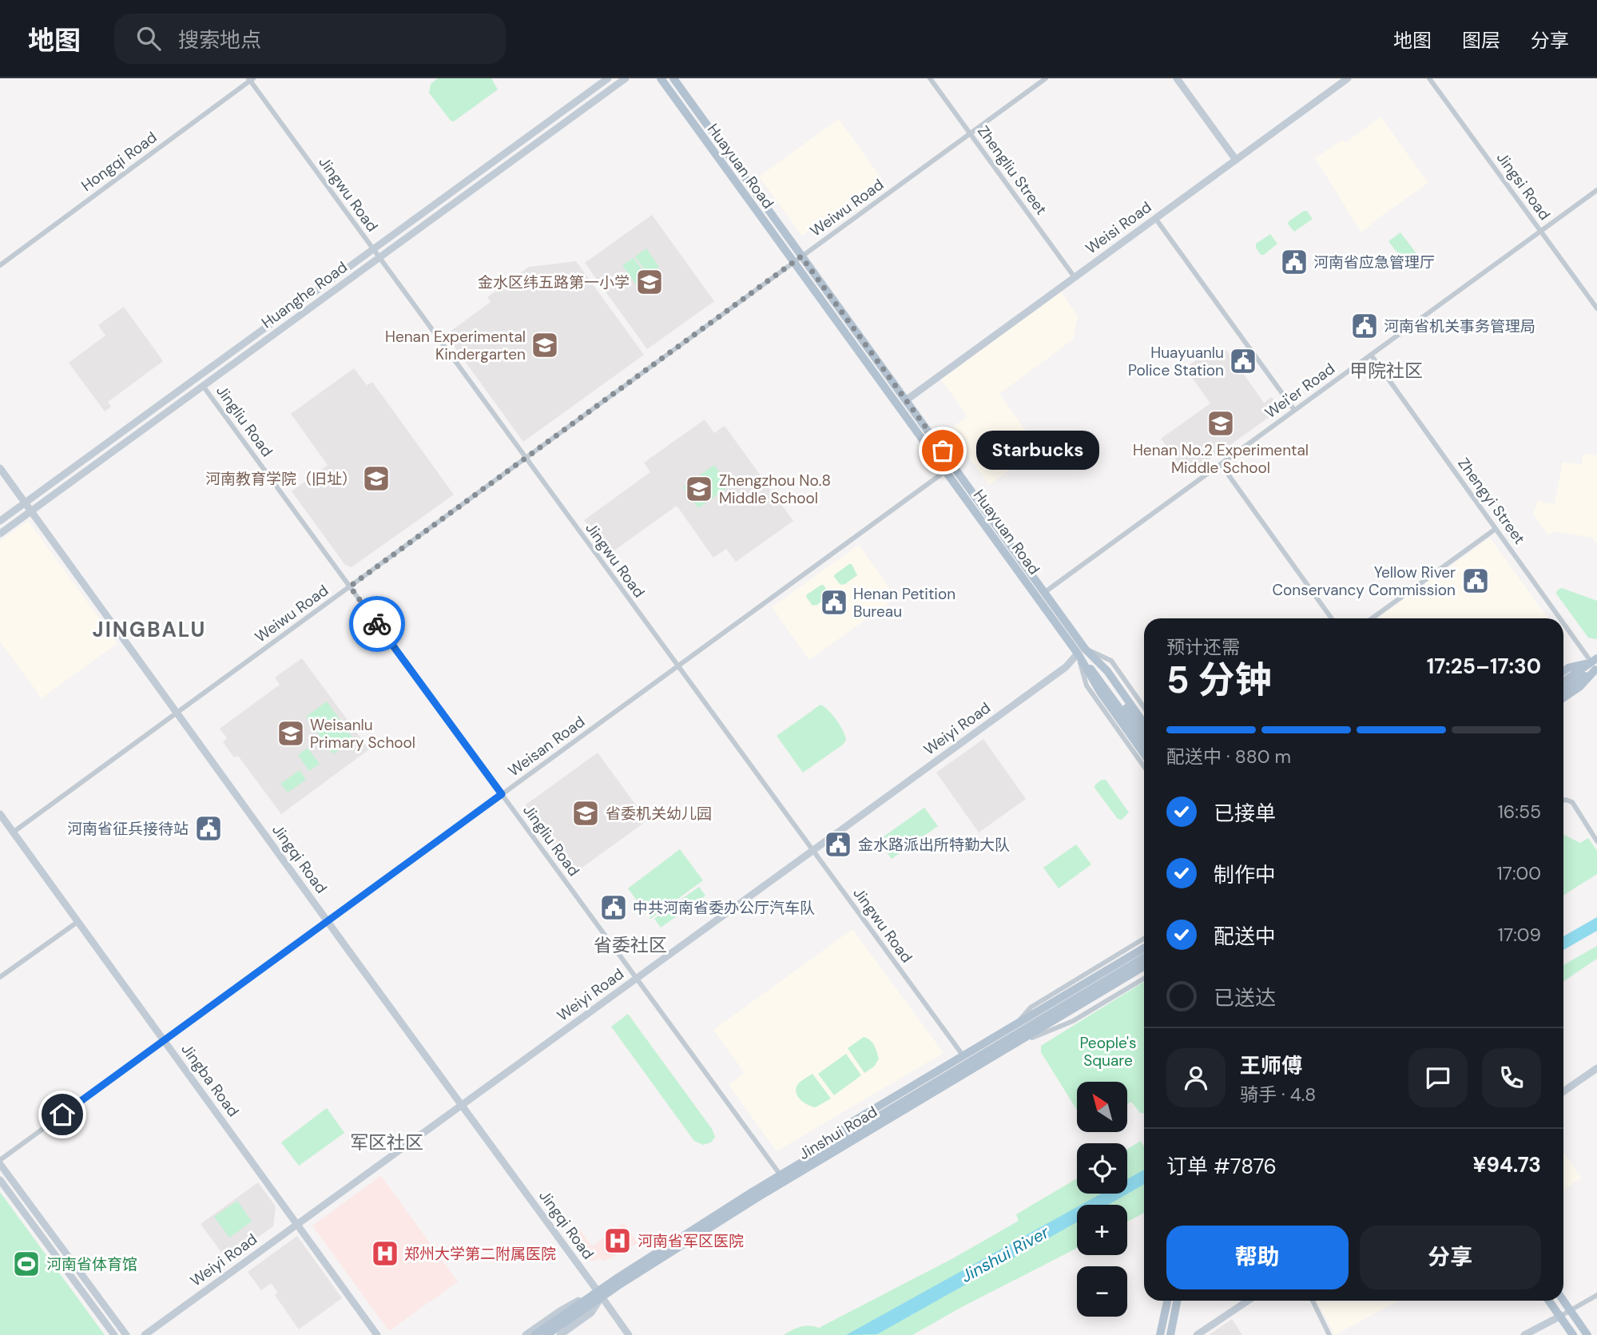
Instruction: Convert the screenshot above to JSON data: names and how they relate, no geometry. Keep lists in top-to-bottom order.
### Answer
{
  "streets": {
    "main road": ["Huayuan Road", "Jinshui Road"],
    "street": [
      "Hongqi Road",
      "Zhengliu Street",
      "Jingsi Road",
      "Jingwu Road",
      "Weiwu Road",
      "Weisi Road",
      "Huanghe Road",
      "Wei'er Road",
      "Jingliu Road",
      "Zhengyi Street",
      "Weiyi Road",
      "Weisan Road",
      "Jingqi Road",
      "Jingba Road"
    ]
  },
  "crossings": [
    ["Hongqi Road", "Jingwu Road"],
    ["Huayuan Road", "Weiwu Road"],
    ["Huayuan Road", "Weisi Road"],
    ["Huayuan Road", "Wei'er Road"],
    ["Huayuan Road", "Weiyi Road"],
    ["Huayuan Road", "Weisan Road"],
    ["Zhengliu Street", "Weiwu Road"],
    ["Zhengliu Street", "Weisi Road"],
    ["Jingsi Road", "Wei'er Road"],
    ["Jingwu Road", "Weiwu Road"],
    ["Jingwu Road", "Huanghe Road"],
    ["Jingwu Road", "Weiyi Road"],
    ["Jingwu Road", "Weisan Road"],
    ["Weiwu Road", "Jingliu Road"],
    ["Weiwu Road", "Jingqi Road"],
    ["Weiwu Road", "Jingba Road"],
    ["Huanghe Road", "Jingliu Road"],
    ["Huanghe Road", "Jingqi Road"],
    ["Wei'er Road", "Zhengyi Street"],
    ["Jingliu Road", "Weiyi Road"],
    ["Jingliu Road", "Weisan Road"],
    ["Jingliu Road", "Jinshui Road"],
    ["Weiyi Road", "Jingqi Road"],
    ["Weiyi Road", "Jingba Road"],
    ["Weisan Road", "Jingqi Road"],
    ["Weisan Road", "Jingba Road"],
    ["Jingqi Road", "Jinshui Road"]
  ],
  "districts": [
    "甲院社区",
    "JINGBALU",
    "省委社区",
    "军区社区"
  ],
  "water": ["Jinshui River"],
  "parks": ["People's Square"],
  "places": {
    "public building": [
      "河南省应急管理厅",
      "河南省机关事务管理局",
      "Huayuanlu Police Station",
      "Yellow River Conservancy Commission",
      "Henan Petition Bureau",
      "河南省征兵接待站",
      "金水路派出所特勤大队",
      "中共河南省委办公厅汽车队"
    ],
    "school or university": [
      "金水区纬五路第一小学",
      "Henan Experimental Kindergarten",
      "Henan No.2 Experimental Middle School",
      "河南教育学院（旧址）",
      "Zhengzhou No.8 Middle School",
      "Weisanlu Primary School",
      "省委机关幼儿园"
    ],
    "other": ["Starbucks"],
    "hospital": ["河南省军区医院", "郑州大学第二附属医院"],
    "sports": ["河南省体育馆"]
  },
  "north": "top left",
  "page": {
    "header": "地图",
    "search": "搜索地点",
    "nav": ["地图", "图层", "分享"],
    "bubble": "Starbucks",
    "heading": ["5 分钟", "预计还需", "17:25–17:30"],
    "panel": [
      "王师傅",
      "骑手 · 4.8",
      "订单 #7876",
      "¥94.73"
    ],
    "bar": "配送中 · 880 m",
    "list": [
      ["已接单", "16:55"],
      ["制作中", "17:00"],
      ["配送中", "17:09"],
      "已送达"
    ],
    "map_buttons": ["+", "−"],
    "buttons": ["帮助", "分享"]
  }
}
